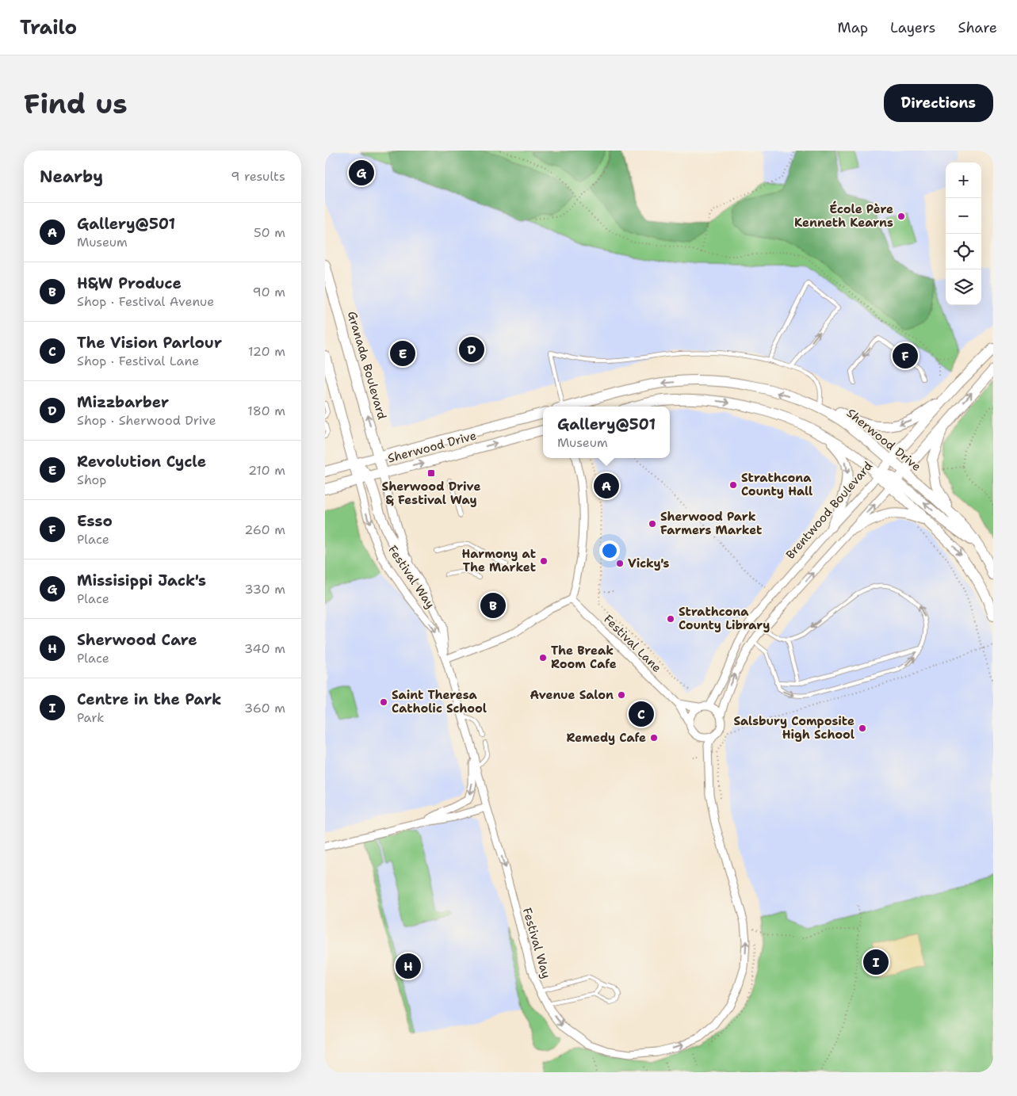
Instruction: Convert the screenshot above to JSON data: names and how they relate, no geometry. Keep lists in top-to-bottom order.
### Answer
{
  "streets": {
    "main road": ["Granada Boulevard", "Sherwood Drive", "Brentwood Boulevard"],
    "street": ["Festival Way", "Festival Lane"]
  },
  "crossings": [
    ["Granada Boulevard", "Sherwood Drive"],
    ["Granada Boulevard", "Festival Way"],
    ["Sherwood Drive", "Brentwood Boulevard"],
    ["Sherwood Drive", "Festival Way"],
    ["Brentwood Boulevard", "Festival Way"],
    ["Brentwood Boulevard", "Festival Lane"],
    ["Festival Way", "Festival Lane"]
  ],
  "places": {
    "other": [
      "École Père Kenneth Kearns",
      "Strathcona County Hall",
      "Sherwood Park Farmers Market",
      "Harmony at The Market",
      "Vicky's",
      "Strathcona County Library",
      "The Break Room Cafe",
      "Avenue Salon",
      "Saint Theresa Catholic School",
      "Salsbury Composite High School",
      "Remedy Cafe"
    ],
    "transit": ["Sherwood Drive & Festival Way"]
  },
  "page": {
    "header": "Trailo",
    "nav": ["Map", "Layers", "Share"],
    "buttons": "Directions",
    "title": "Find us",
    "heading": ["Nearby", "9 results"],
    "pins": [
      "G",
      "D",
      "E",
      "F",
      "A",
      "B",
      "C",
      "I",
      "H"
    ],
    "map_buttons": ["+", "−"],
    "list": [
      {
        "mark": "A",
        "name": "Gallery@501",
        "note": "Museum",
        "value": "50 m"
      },
      {
        "mark": "B",
        "name": "H&W Produce",
        "note": "Shop · Festival Avenue",
        "value": "90 m"
      },
      {
        "mark": "C",
        "name": "The Vision Parlour",
        "note": "Shop · Festival Lane",
        "value": "120 m"
      },
      {
        "mark": "D",
        "name": "Mizzbarber",
        "note": "Shop · Sherwood Drive",
        "value": "180 m"
      },
      {
        "mark": "E",
        "name": "Revolution Cycle",
        "note": "Shop",
        "value": "210 m"
      },
      {
        "mark": "F",
        "name": "Esso",
        "note": "Place",
        "value": "260 m"
      },
      {
        "mark": "G",
        "name": "Missisippi Jack's",
        "note": "Place",
        "value": "330 m"
      },
      {
        "mark": "H",
        "name": "Sherwood Care",
        "note": "Place",
        "value": "340 m"
      },
      {
        "mark": "I",
        "name": "Centre in the Park",
        "note": "Park",
        "value": "360 m"
      }
    ],
    "popup": ["Gallery@501", "Museum"]
  }
}
